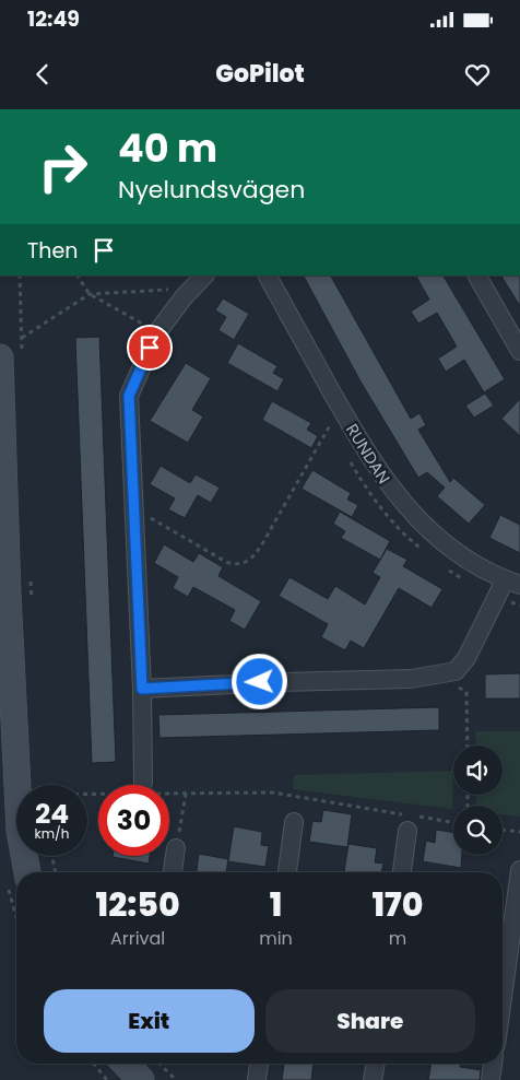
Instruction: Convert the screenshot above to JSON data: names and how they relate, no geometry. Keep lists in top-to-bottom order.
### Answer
{
  "streets": {
    "street": ["RUNDAN"]
  },
  "page": {
    "status": "12:49",
    "header": "GoPilot",
    "turn": ["40 m", "Nyelundsvägen"],
    "then": "Then",
    "speed": "24 km/h",
    "limit": "30",
    "eta": [
      "12:50",
      "Arrival",
      "1",
      "min",
      "170",
      "m"
    ],
    "buttons": ["Exit", "Share"]
  }
}
